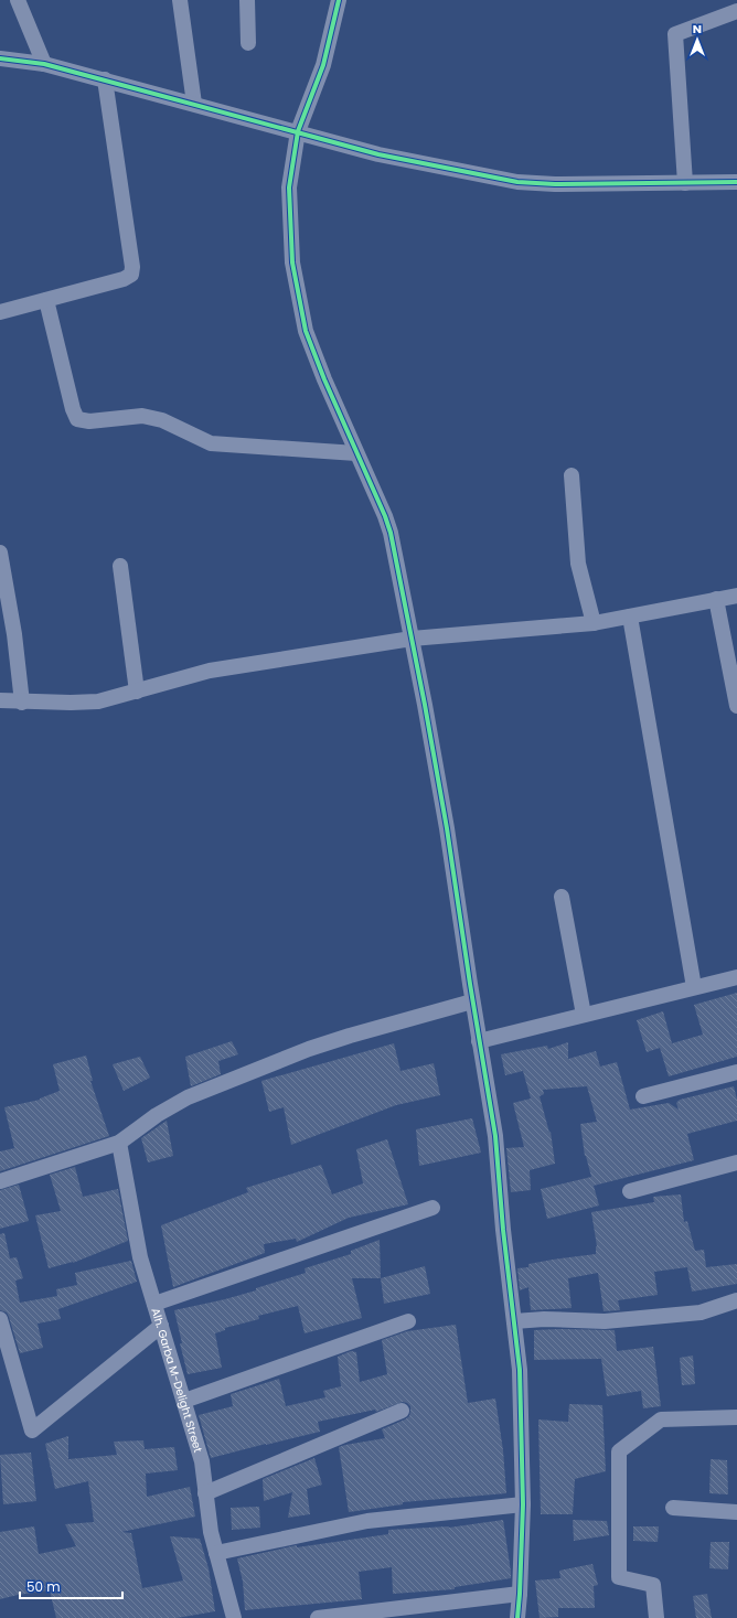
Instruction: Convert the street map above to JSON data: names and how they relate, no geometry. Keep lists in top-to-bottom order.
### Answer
{
  "streets": {
    "street": ["Alh. Garba M-Delight Street"]
  },
  "scale_bar": "50 m",
  "north": "top"
}
